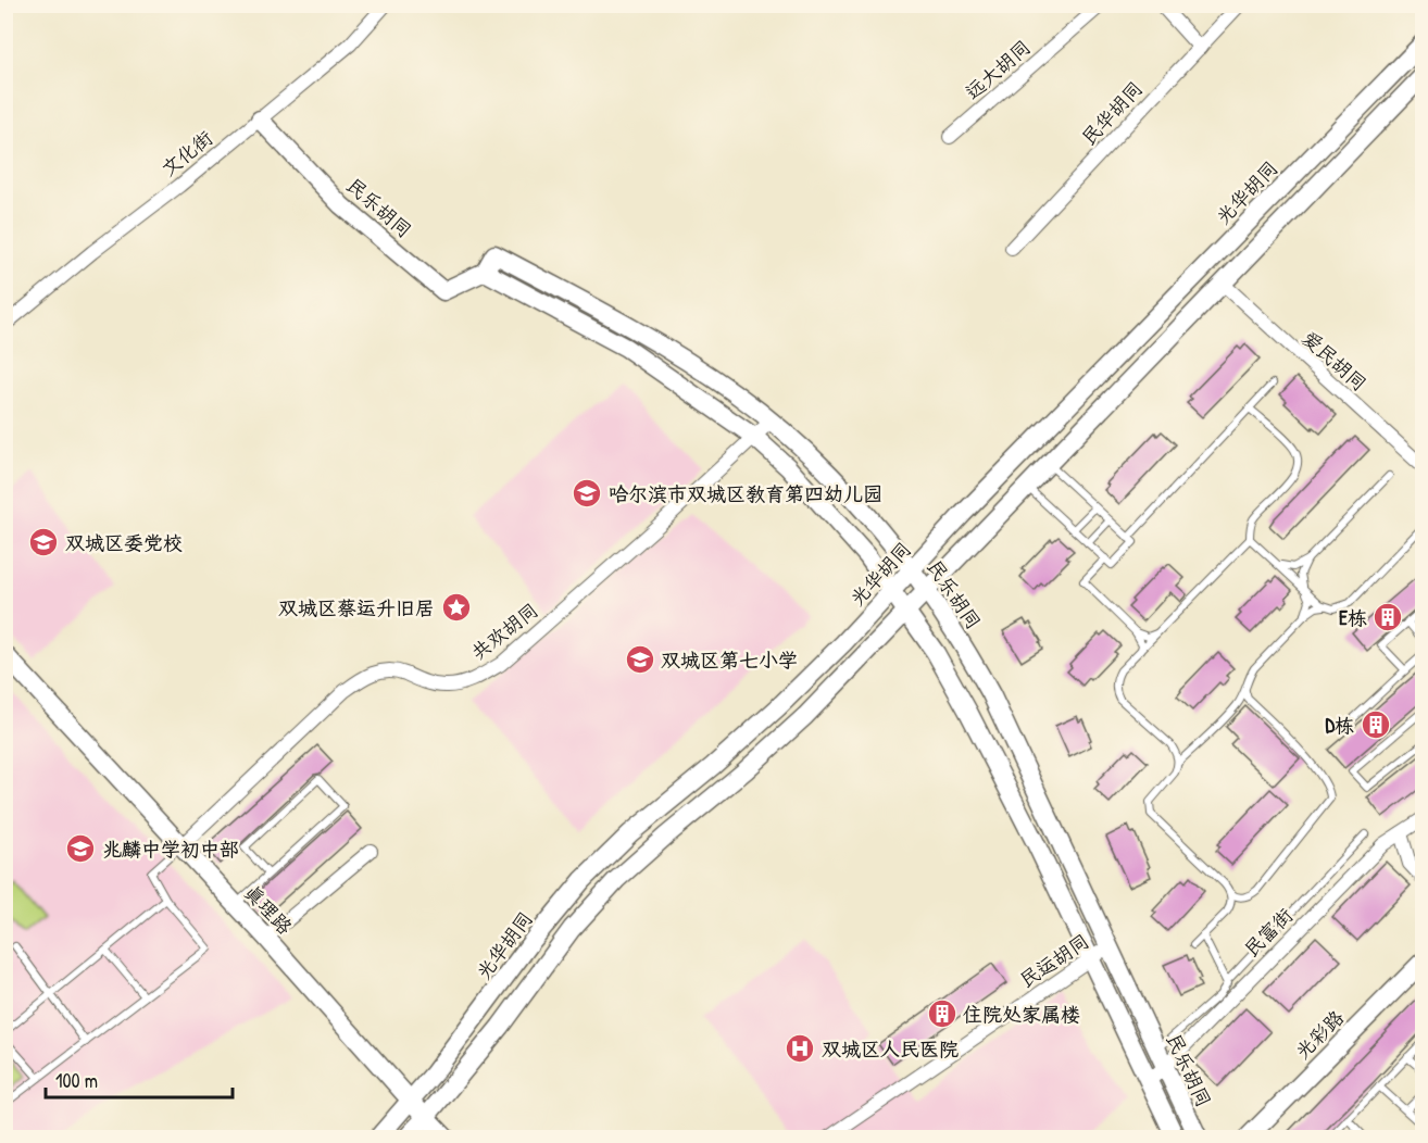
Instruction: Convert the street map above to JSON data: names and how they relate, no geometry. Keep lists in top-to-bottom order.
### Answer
{
  "streets": {
    "street": [
      "远大胡同",
      "民华胡同",
      "文化街",
      "光华胡同",
      "民乐胡同",
      "爱民胡同",
      "共欢胡同",
      "真理路",
      "民富街",
      "民运胡同",
      "光彩路"
    ]
  },
  "crossings": [
    ["文化街", "民乐胡同"],
    ["光华胡同", "民乐胡同"],
    ["光华胡同", "真理路"],
    ["民乐胡同", "共欢胡同"],
    ["民乐胡同", "民富街"],
    ["民乐胡同", "民运胡同"],
    ["共欢胡同", "真理路"]
  ],
  "places": {
    "school or university": [
      "哈尔滨市双城区教育第四幼儿园",
      "双城区委党校",
      "双城区第七小学",
      "兆麟中学初中部"
    ],
    "place": ["双城区蔡运升旧居"],
    "building": ["E栋", "D栋", "住院处家属楼"],
    "hospital": ["双城区人民医院"]
  },
  "scale_bar": "100 m"
}
